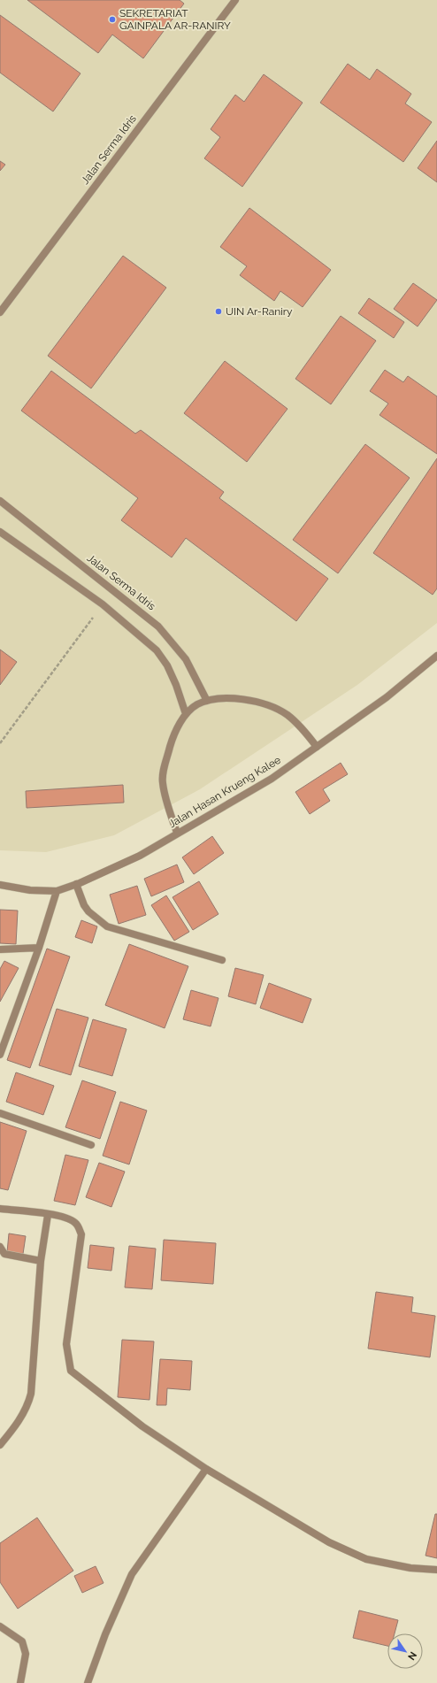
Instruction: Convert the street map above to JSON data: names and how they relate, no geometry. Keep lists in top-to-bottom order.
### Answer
{
  "streets": {
    "street": ["Jalan Serma Idris", "Jalan Hasan Krueng Kalee"]
  },
  "places": ["SEKRETARIAT GAINPALA AR-RANIRY", "UIN Ar-Raniry"],
  "north": "bottom right"
}
